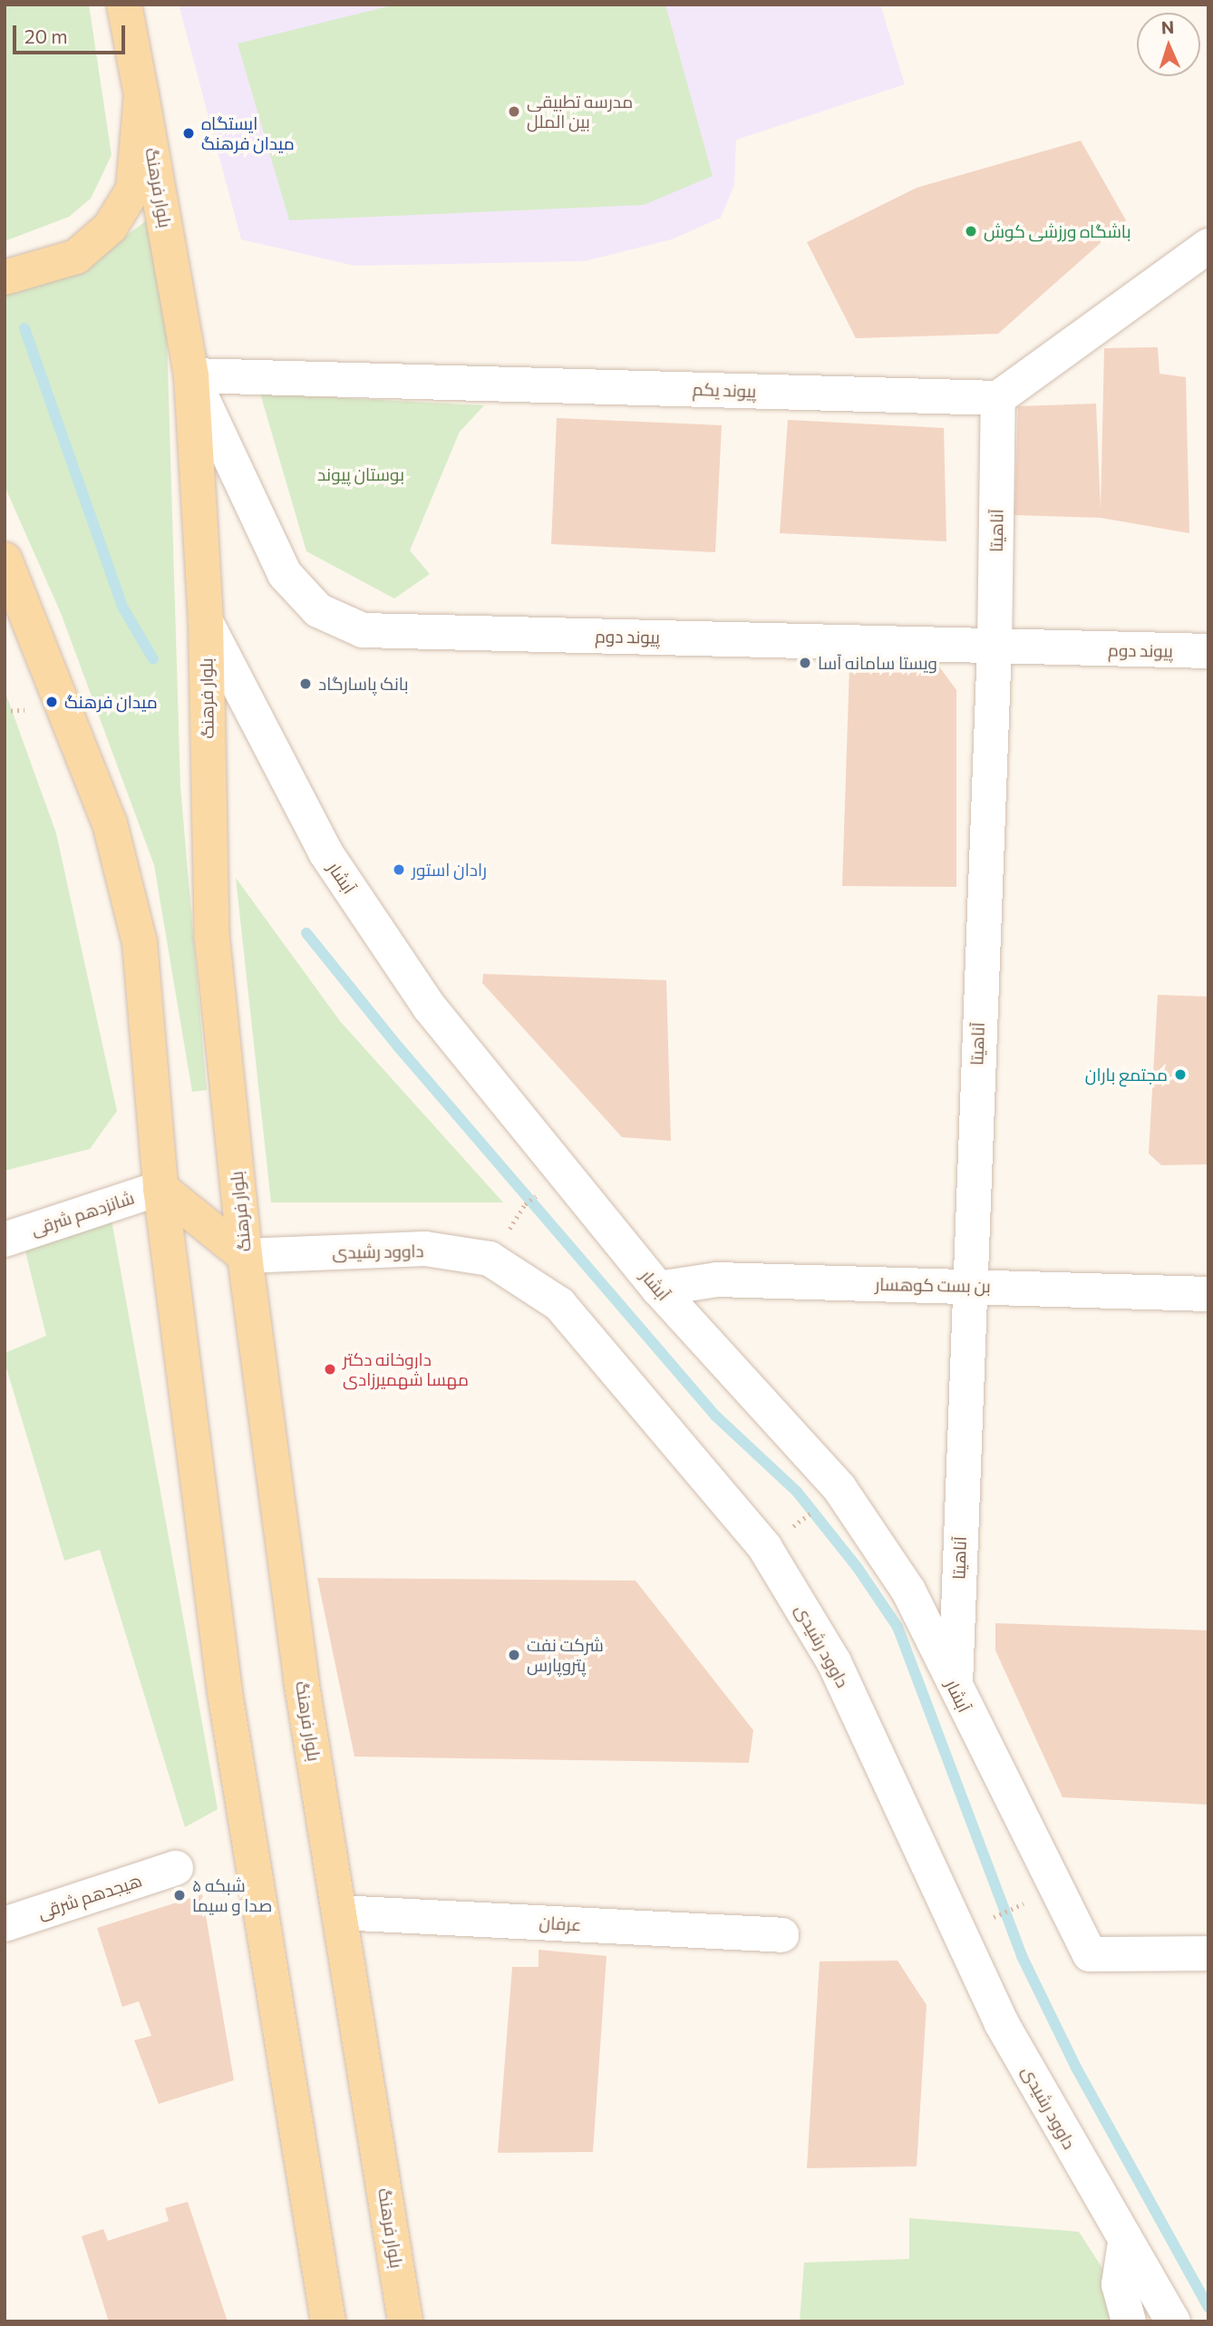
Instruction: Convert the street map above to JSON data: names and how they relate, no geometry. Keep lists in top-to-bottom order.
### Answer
{
  "streets": {
    "main road": ["بلوار فرهنگ"],
    "street": [
      "پیوند یکم",
      "آناهیتا",
      "پیوند دوم",
      "آبشار",
      "شانزدهم شرقی",
      "داوود رشیدی",
      "بن بست کوهسار",
      "هیجدهم شرقی",
      "عرفان"
    ]
  },
  "crossings": [
    ["بلوار فرهنگ", "پیوند یکم"],
    ["بلوار فرهنگ", "پیوند دوم"],
    ["بلوار فرهنگ", "آبشار"],
    ["بلوار فرهنگ", "داوود رشیدی"],
    ["بلوار فرهنگ", "عرفان"],
    ["پیوند یکم", "آناهیتا"],
    ["پیوند یکم", "پیوند دوم"],
    ["آناهیتا", "پیوند دوم"],
    ["آناهیتا", "آبشار"],
    ["آناهیتا", "بن بست کوهسار"],
    ["آبشار", "بن بست کوهسار"]
  ],
  "parks": ["بوستان پیوند"],
  "places": [
    "مدرسه تطبیقی بین الملل",
    "ایستگاه میدان فرهنگ",
    "باشگاه ورزشی کوش",
    "ویستا سامانه آسا",
    "بانک پاسارگاد",
    "میدان فرهنگ",
    "رادان استور",
    "مجتمع باران",
    "داروخانه دکتر مهسا شهمیرزادی",
    "شرکت نفت پتروپارس",
    "شبکه ۵ صدا و سیما"
  ],
  "scale_bar": "20 m",
  "north": "top"
}
